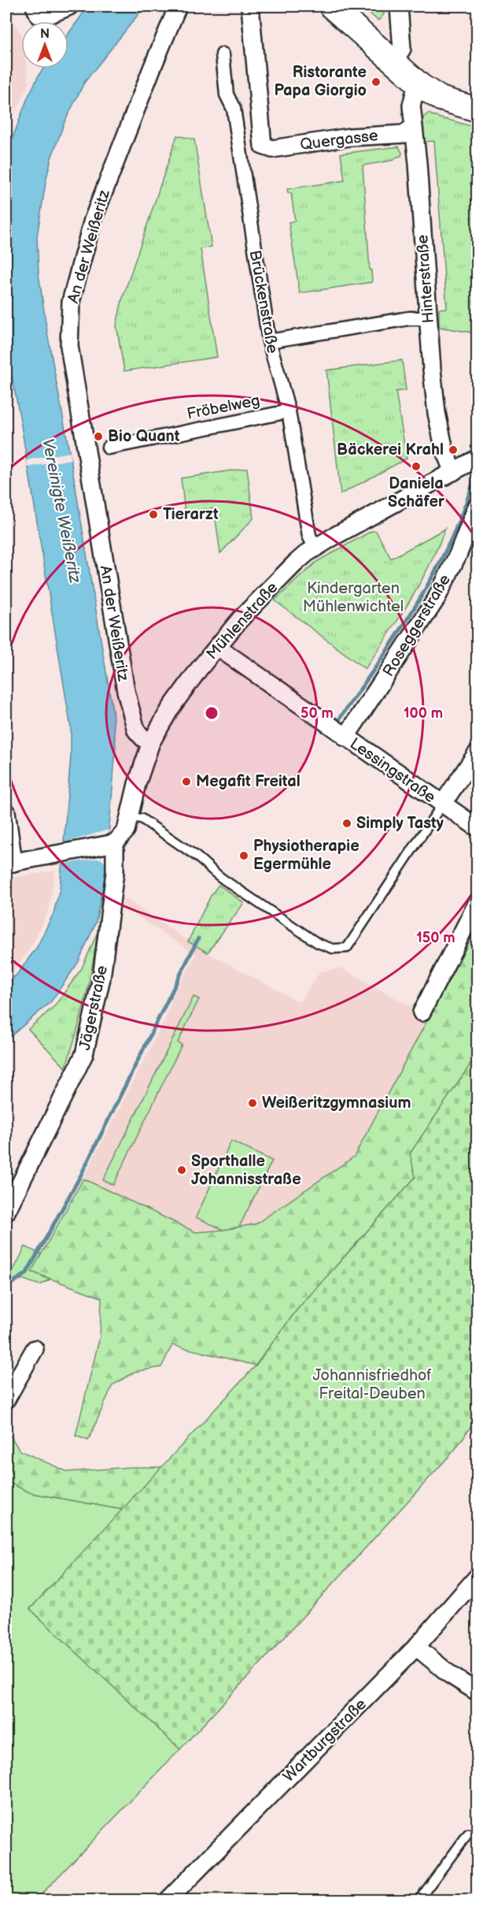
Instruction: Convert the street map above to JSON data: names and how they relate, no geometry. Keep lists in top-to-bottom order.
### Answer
{
  "streets": {
    "street": [
      "Quergasse",
      "An der Weißeritz",
      "Hinterstraße",
      "Brückenstraße",
      "Fröbelweg",
      "Mühlenstraße",
      "Roseggerstraße",
      "Lessingstraße",
      "Jägerstraße",
      "Wartburgstraße"
    ]
  },
  "crossings": [
    ["Quergasse", "Hinterstraße"],
    ["An der Weißeritz", "Mühlenstraße"],
    ["Hinterstraße", "Mühlenstraße"],
    ["Brückenstraße", "Fröbelweg"],
    ["Brückenstraße", "Mühlenstraße"],
    ["Mühlenstraße", "Lessingstraße"],
    ["Mühlenstraße", "Jägerstraße"],
    ["Roseggerstraße", "Lessingstraße"]
  ],
  "water": ["Vereinigte Weißeritz"],
  "parks": ["Kindergarten Mühlenwichtel", "Johannisfriedhof Freital-Deuben"],
  "places": [
    "Ristorante Papa Giorgio",
    "Bio Quant",
    "Bäckerei Krahl",
    "Daniela Schäfer",
    "Tierarzt",
    "Megafit Freital",
    "Simply Tasty",
    "Physiotherapie Egermühle",
    "Weißeritzgymnasium",
    "Sporthalle Johannisstraße"
  ],
  "north": "top",
  "rings": ["50 m", "100 m", "150 m"]
}
